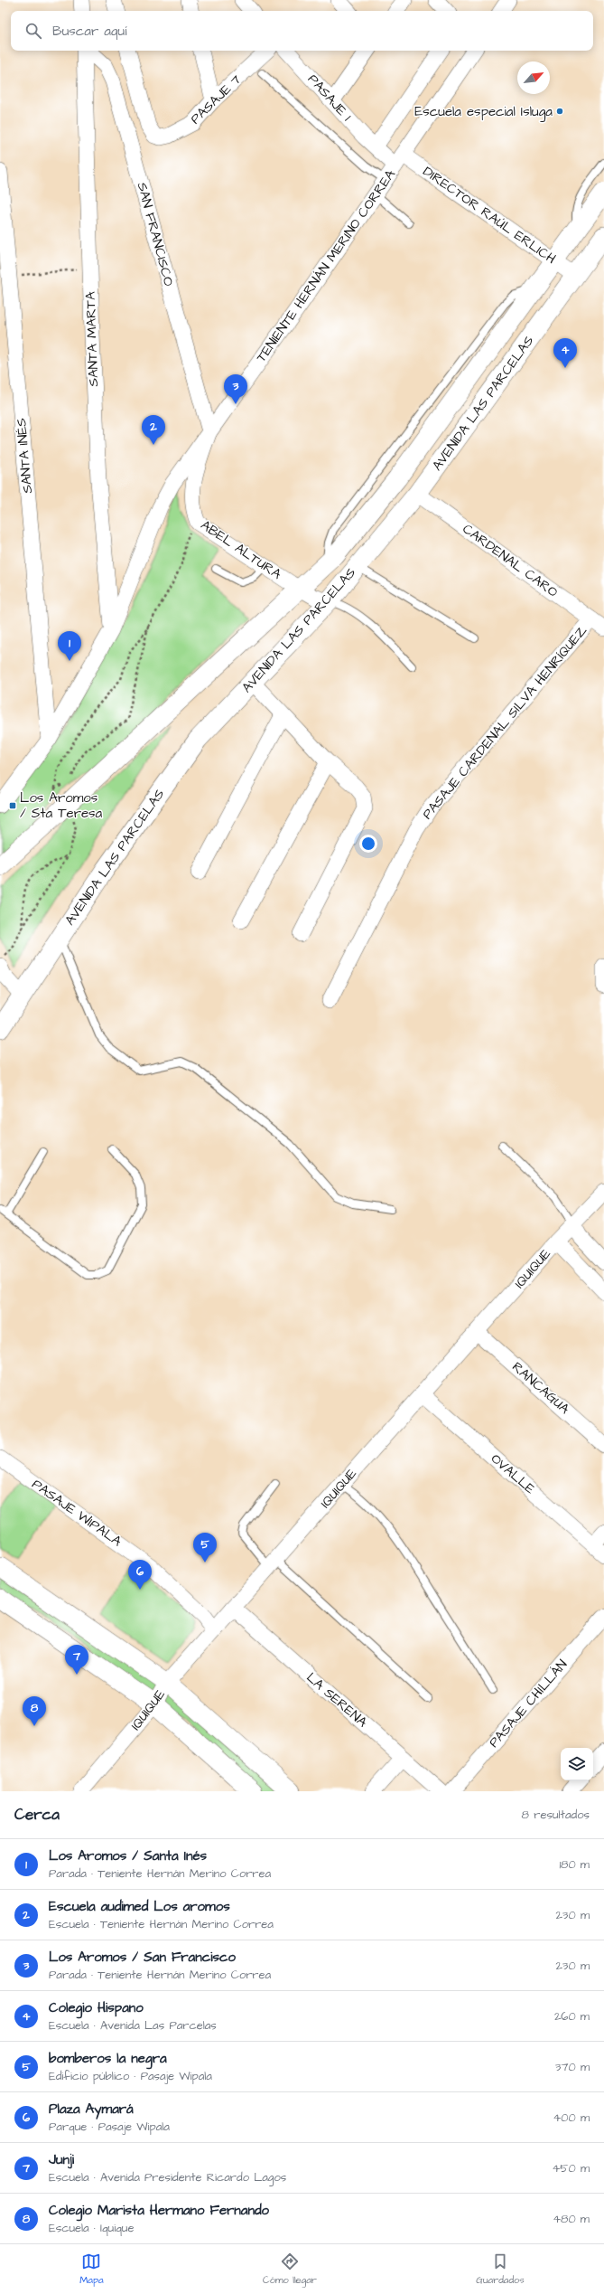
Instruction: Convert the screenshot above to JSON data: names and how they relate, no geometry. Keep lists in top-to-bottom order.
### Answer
{
  "streets": {
    "street": [
      "PASAJE 1",
      "PASAJE 7",
      "DIRECTOR RAÚL ERLICH",
      "SAN FRANCISCO",
      "TENIENTE HERNÁN MERINO CORREA",
      "SANTA MARTA",
      "AVENIDA LAS PARCELAS",
      "SANTA INÉS",
      "ABEL ALTURA",
      "CARDENAL CARO",
      "PASAJE CARDENAL SILVA HENRÍQUEZ",
      "IQUIQUE",
      "RANCAGUA",
      "OVALLE",
      "PASAJE WIPALA",
      "LA SERENA",
      "PASAJE CHILLÁN"
    ]
  },
  "crossings": [
    ["PASAJE 1", "DIRECTOR RAÚL ERLICH"],
    ["PASAJE 1", "TENIENTE HERNÁN MERINO CORREA"],
    ["DIRECTOR RAÚL ERLICH", "TENIENTE HERNÁN MERINO CORREA"],
    ["DIRECTOR RAÚL ERLICH", "AVENIDA LAS PARCELAS"],
    ["SAN FRANCISCO", "TENIENTE HERNÁN MERINO CORREA"],
    ["SAN FRANCISCO", "ABEL ALTURA"],
    ["TENIENTE HERNÁN MERINO CORREA", "SANTA MARTA"],
    ["TENIENTE HERNÁN MERINO CORREA", "SANTA INÉS"],
    ["TENIENTE HERNÁN MERINO CORREA", "ABEL ALTURA"],
    ["AVENIDA LAS PARCELAS", "ABEL ALTURA"],
    ["AVENIDA LAS PARCELAS", "CARDENAL CARO"],
    ["CARDENAL CARO", "PASAJE CARDENAL SILVA HENRÍQUEZ"],
    ["IQUIQUE", "RANCAGUA"],
    ["IQUIQUE", "OVALLE"],
    ["IQUIQUE", "PASAJE WIPALA"],
    ["IQUIQUE", "LA SERENA"]
  ],
  "places": {
    "other": ["Escuela especial Isluga"],
    "transit": ["Los Aromos / Sta Teresa"]
  },
  "north": "top right",
  "page": {
    "search": "Buscar aquí",
    "pins": [
      "4",
      "3",
      "2",
      "1",
      "5",
      "6",
      "7",
      "8"
    ],
    "heading": ["Cerca", "8 resultados"],
    "list": [
      {
        "mark": "1",
        "name": "Los Aromos / Santa Inés",
        "note": "Parada · Teniente Hernán Merino Correa",
        "value": "180 m"
      },
      {
        "mark": "2",
        "name": "Escuela audimed Los aromos",
        "note": "Escuela · Teniente Hernán Merino Correa",
        "value": "230 m"
      },
      {
        "mark": "3",
        "name": "Los Aromos / San Francisco",
        "note": "Parada · Teniente Hernán Merino Correa",
        "value": "230 m"
      },
      {
        "mark": "4",
        "name": "Colegio Hispano",
        "note": "Escuela · Avenida Las Parcelas",
        "value": "260 m"
      },
      {
        "mark": "5",
        "name": "bomberos la negra",
        "note": "Edificio público · Pasaje Wipala",
        "value": "370 m"
      },
      {
        "mark": "6",
        "name": "Plaza Aymará",
        "note": "Parque · Pasaje Wipala",
        "value": "400 m"
      },
      {
        "mark": "7",
        "name": "Junji",
        "note": "Escuela · Avenida Presidente Ricardo Lagos",
        "value": "450 m"
      },
      {
        "mark": "8",
        "name": "Colegio Marista Hermano Fernando",
        "note": "Escuela · Iquique",
        "value": "480 m"
      }
    ],
    "nav": ["Mapa", "Cómo llegar", "Guardados"]
  }
}
